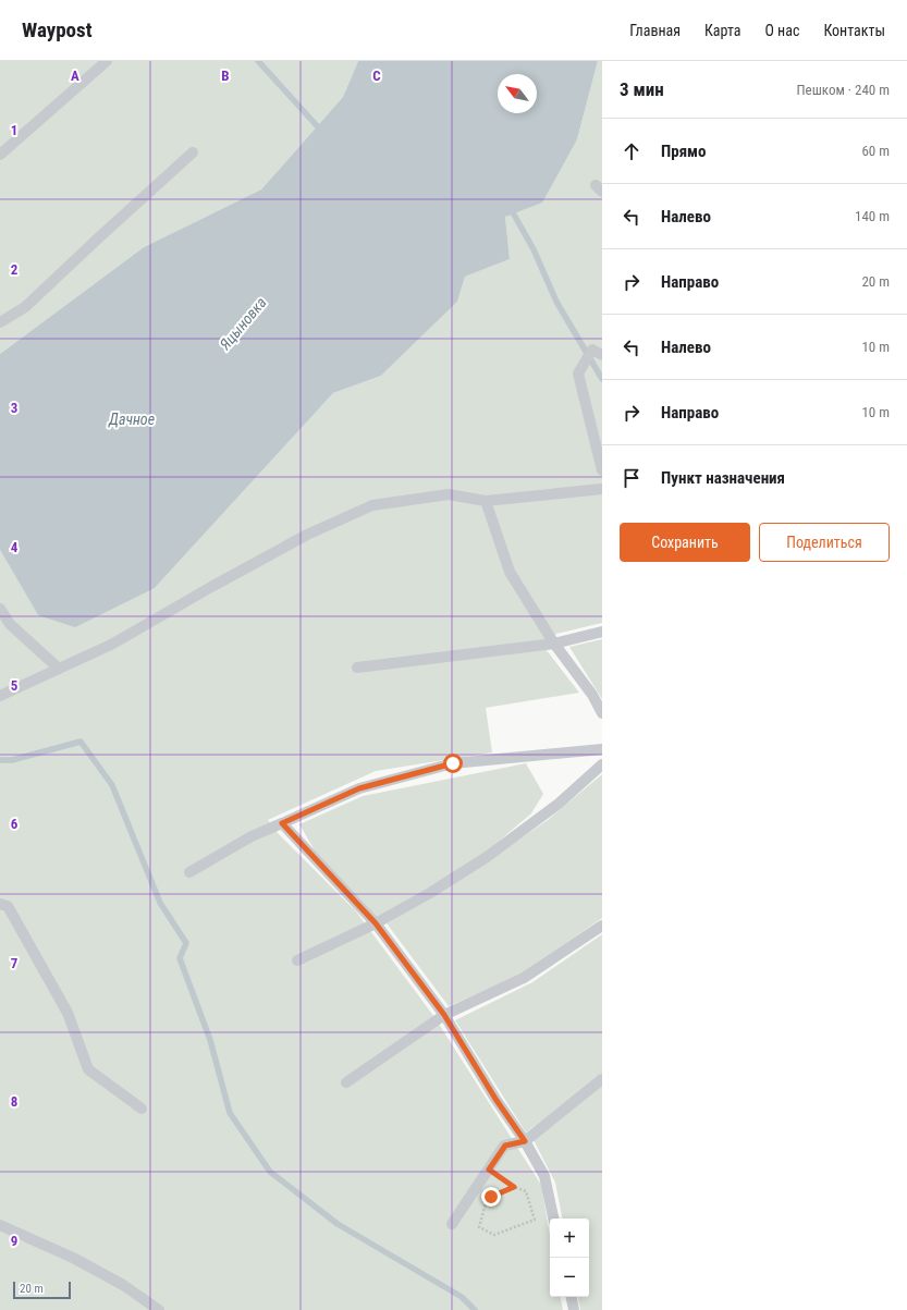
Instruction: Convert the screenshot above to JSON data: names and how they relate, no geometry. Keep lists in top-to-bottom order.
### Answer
{
  "water": ["Яцыновка", "Дачное"],
  "scale_bar": "20 m",
  "north": "top left",
  "page": {
    "header": "Waypost",
    "nav": [
      "Главная",
      "Карта",
      "О нас",
      "Контакты"
    ],
    "heading": ["3 мин", "Пешком · 240 m"],
    "list": [
      ["Прямо", "60 m"],
      ["Налево", "140 m"],
      ["Направо", "20 m"],
      ["Налево", "10 m"],
      ["Направо", "10 m"],
      "Пункт назначения"
    ],
    "buttons": ["Сохранить", "Поделиться"],
    "map_buttons": ["+", "−"],
    "scale": "20 m"
  },
  "grid": {
    "columns": ["A", "B", "C"],
    "rows": [
      "1",
      "2",
      "3",
      "4",
      "5",
      "6",
      "7",
      "8",
      "9"
    ]
  }
}
